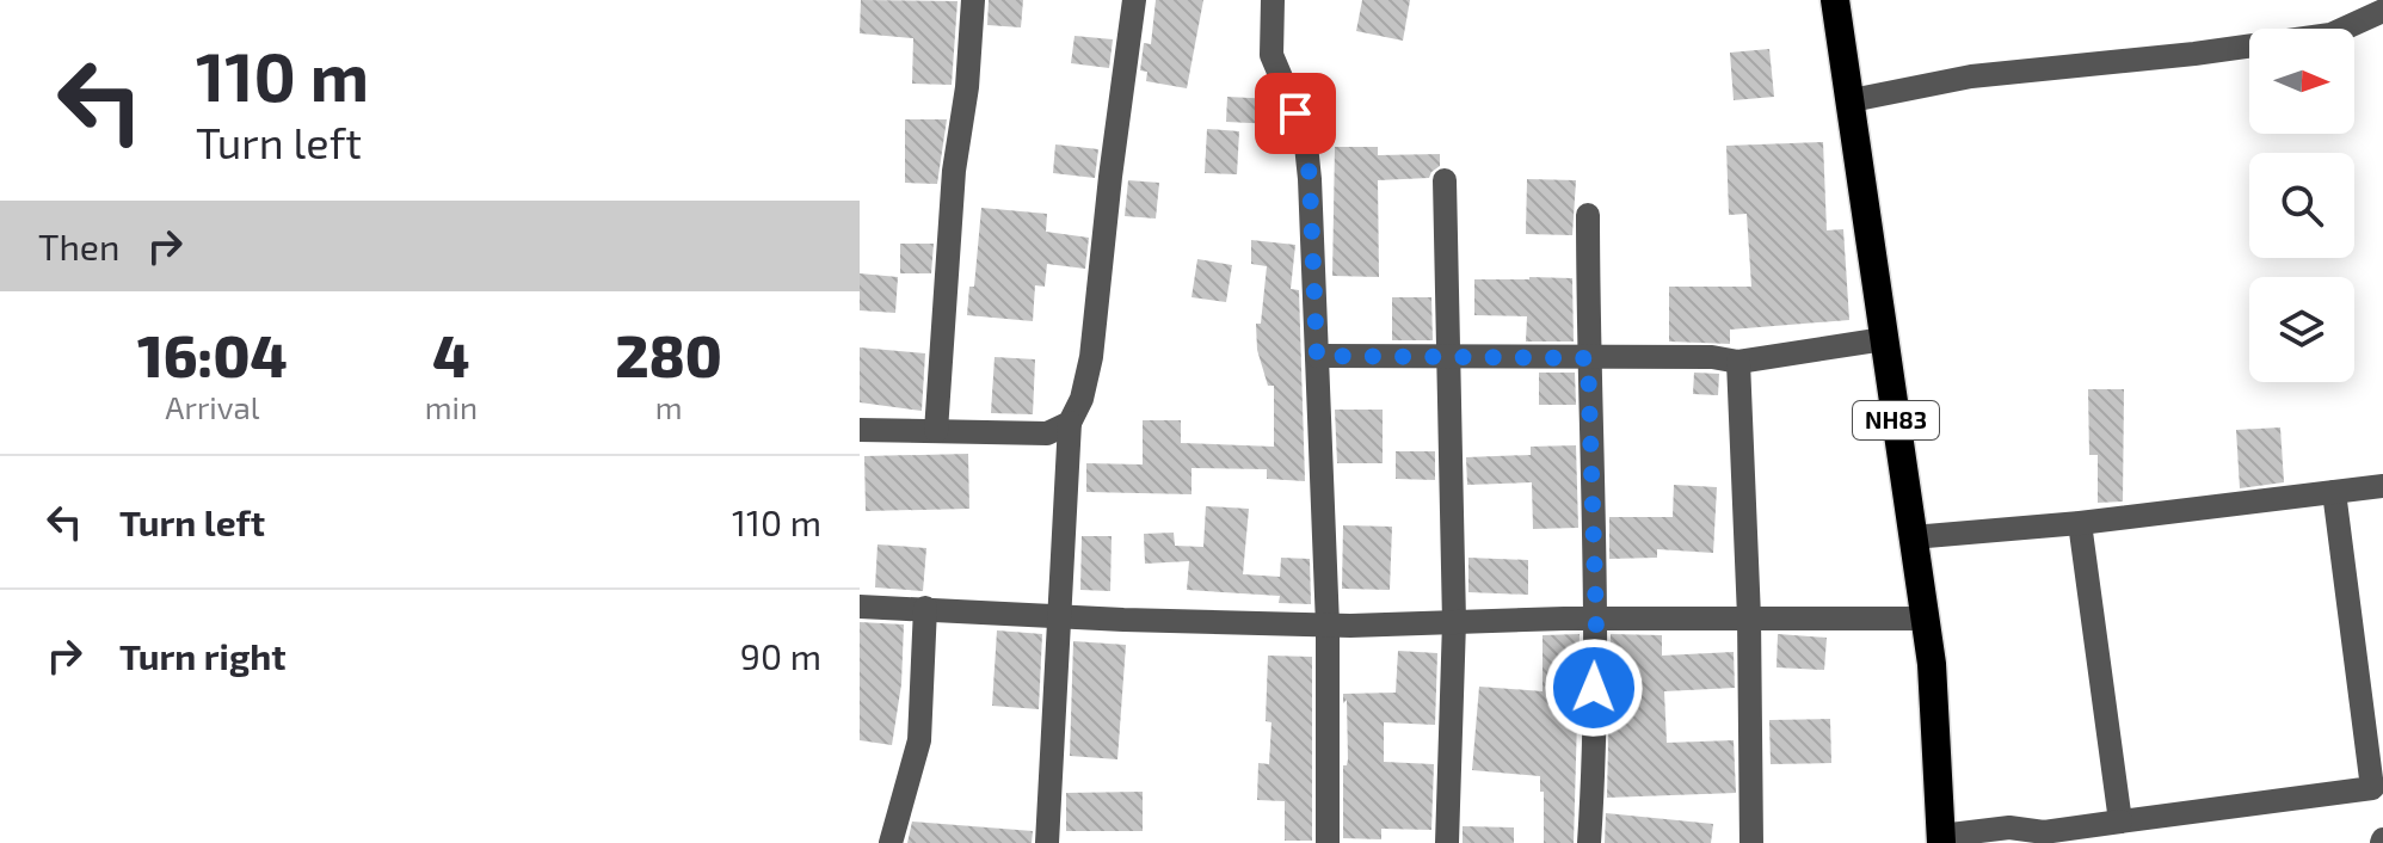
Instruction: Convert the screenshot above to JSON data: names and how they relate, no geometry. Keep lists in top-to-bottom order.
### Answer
{
  "streets": {
    "highway": ["NH83"]
  },
  "north": "right",
  "page": {
    "turn": ["110 m", "Turn left"],
    "then": "Then",
    "eta": [
      "16:04",
      "Arrival",
      "4",
      "min",
      "280",
      "m"
    ],
    "list": [
      {
        "name": "Turn left",
        "value": "110 m"
      },
      {
        "name": "Turn right",
        "value": "90 m"
      }
    ]
  }
}
